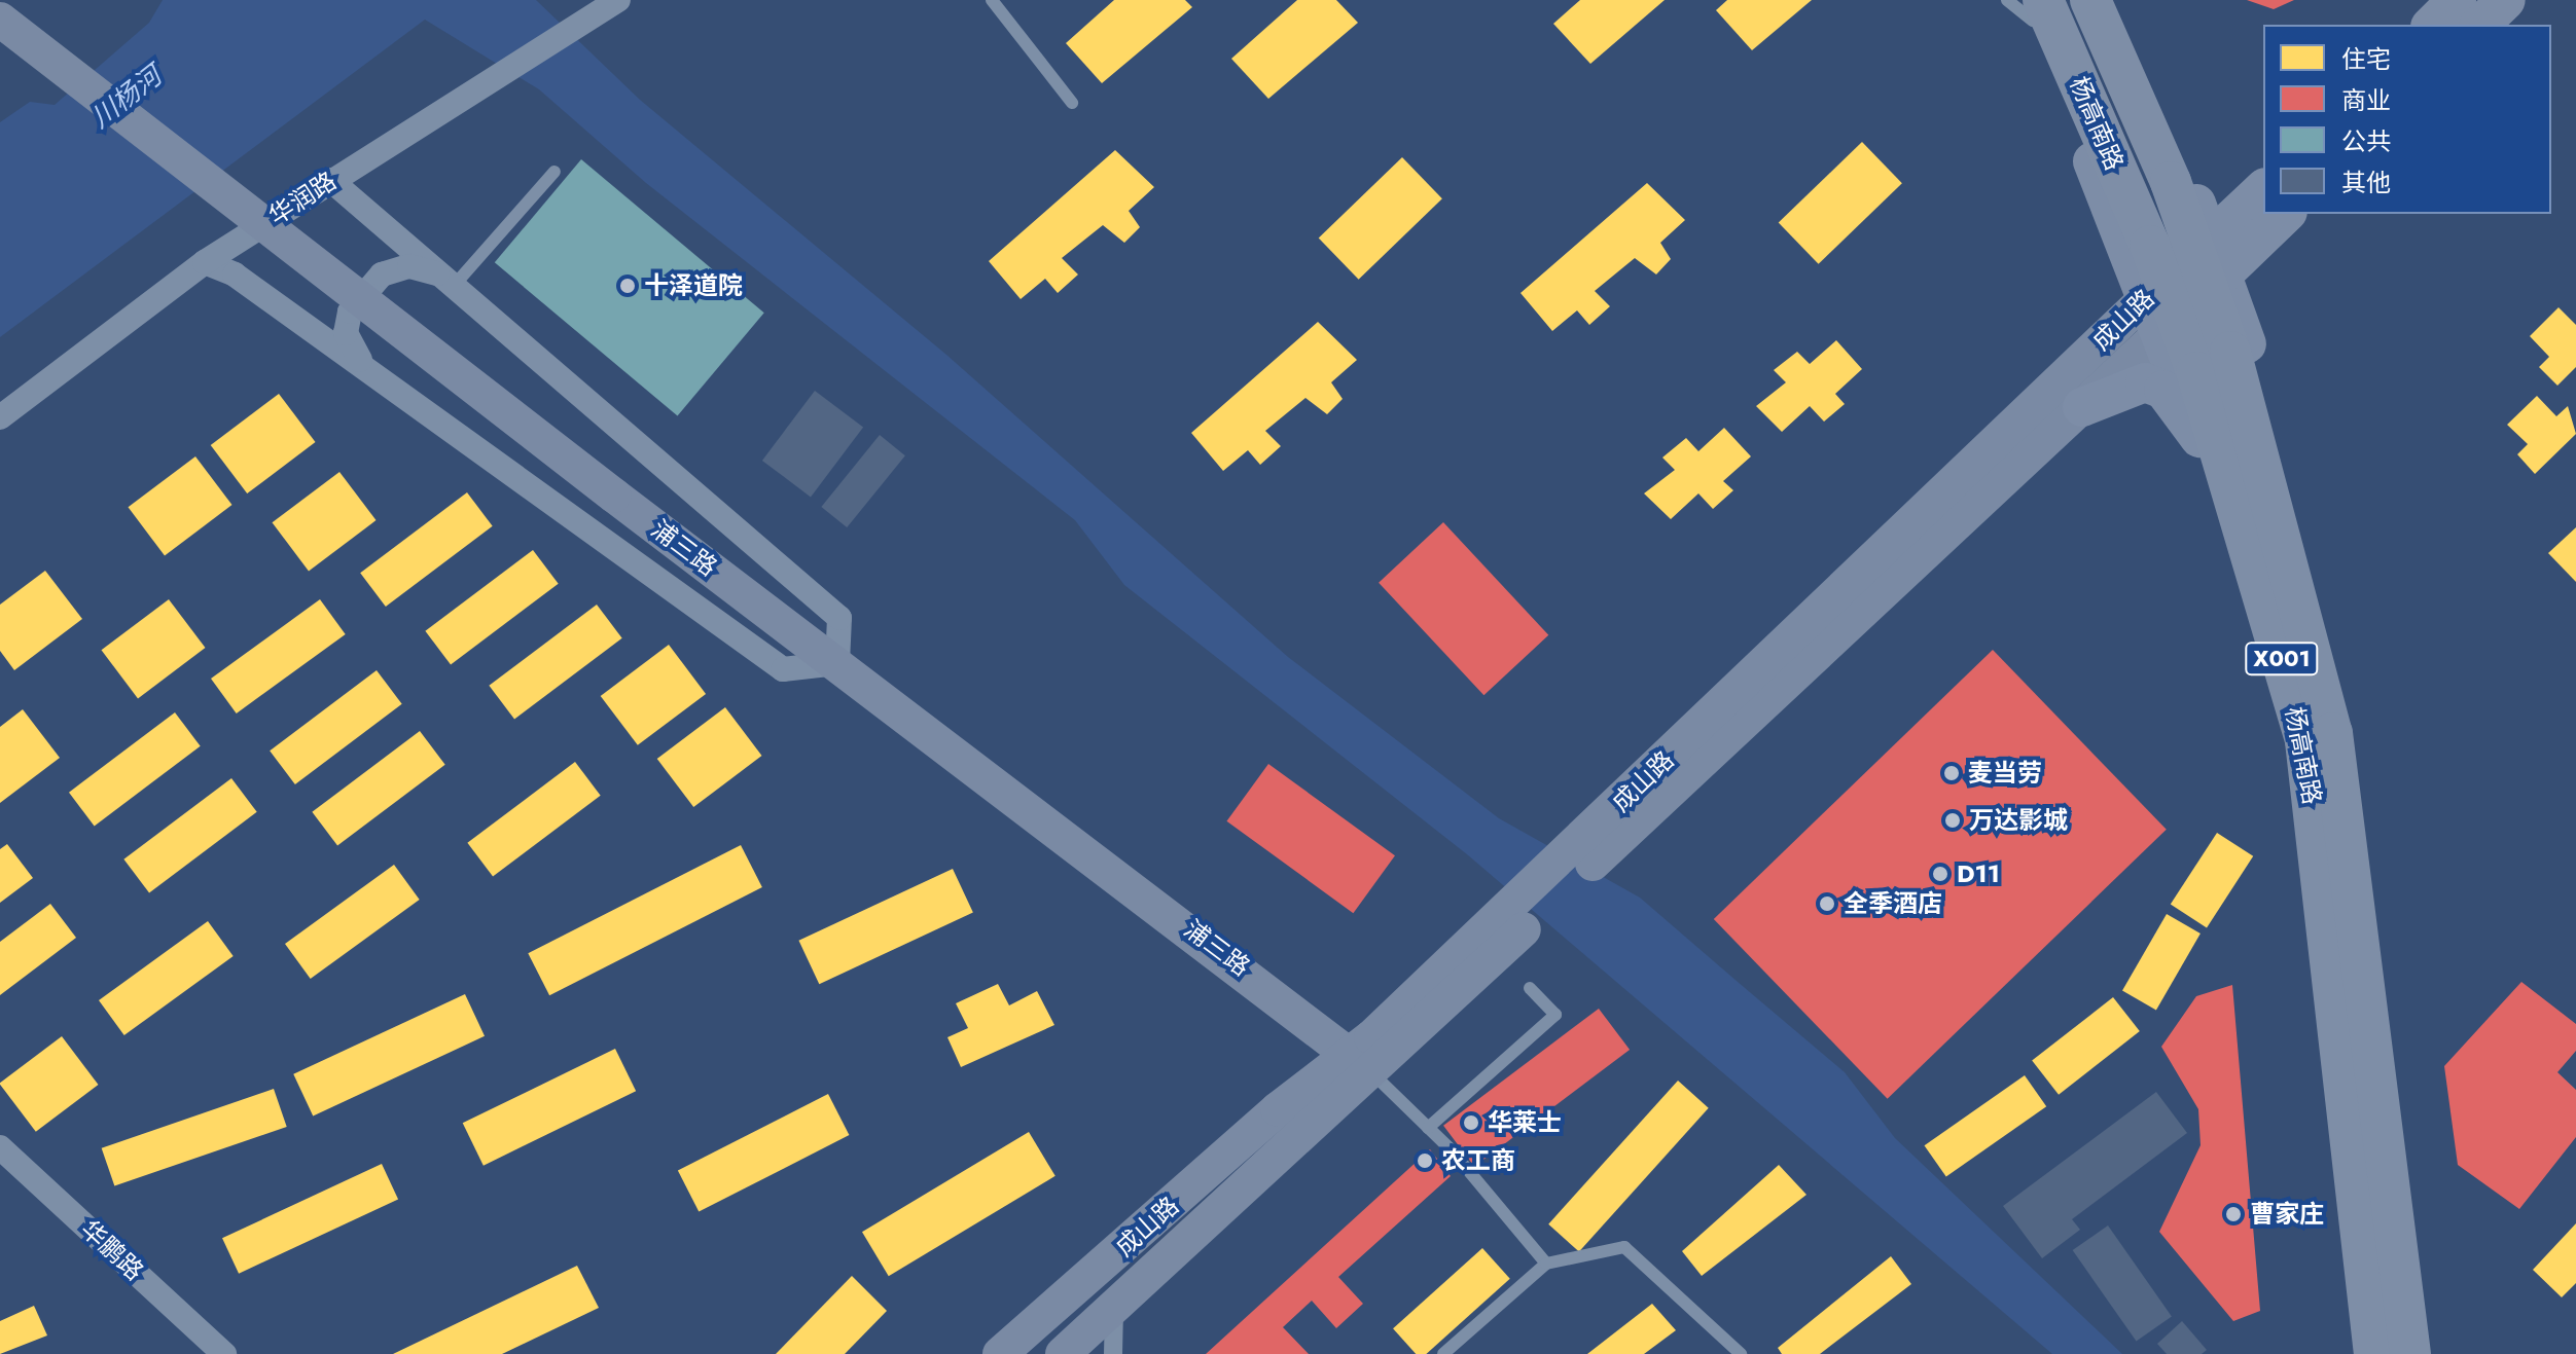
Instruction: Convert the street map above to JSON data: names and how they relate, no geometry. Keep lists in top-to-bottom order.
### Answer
{
  "streets": {
    "highway": ["杨高南路", "X001"],
    "main road": ["成山路", "浦三路"],
    "street": ["华润路", "华鹏路"]
  },
  "crossings": [
    ["杨高南路", "成山路"],
    ["成山路", "浦三路"]
  ],
  "water": ["川杨河"],
  "places": [
    "十泽道院",
    "麦当劳",
    "万达影城",
    "D11",
    "全季酒店",
    "华莱士",
    "农工商",
    "曹家庄"
  ],
  "legend": [
    "住宅",
    "商业",
    "公共",
    "其他"
  ]
}
